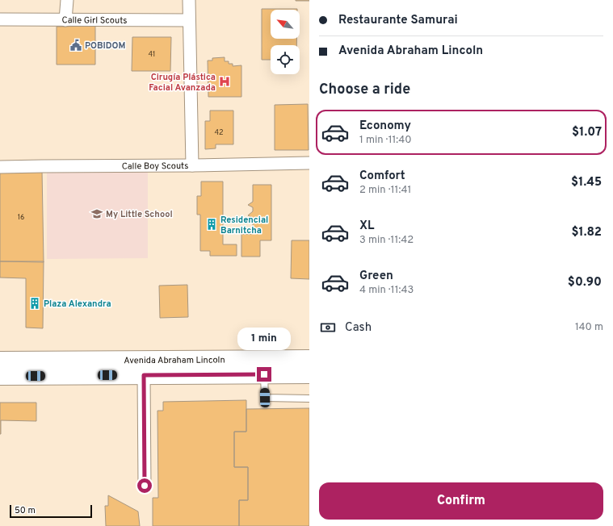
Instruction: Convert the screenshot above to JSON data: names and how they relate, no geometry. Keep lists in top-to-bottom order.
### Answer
{
  "streets": {
    "main road": ["Avenida Abraham Lincoln"],
    "street": ["Calle Girl Scouts", "Calle Boy Scouts"]
  },
  "places": {
    "public building": ["POBIDOM"],
    "hospital": ["Cirugía Plástica Facial Avanzada"],
    "school or university": ["My Little School"],
    "building": ["Residencial Barnitcha", "Plaza Alexandra"]
  },
  "house_numbers": ["41", "42", "16"],
  "scale_bar": "50 m",
  "north": "top left",
  "page": {
    "banner": ["Restaurante Samurai", "Avenida Abraham Lincoln"],
    "heading": "Choose a ride",
    "list": [
      {
        "name": "Economy",
        "note": "1 min · 11:40",
        "value": "$1.07"
      },
      {
        "name": "Comfort",
        "note": "2 min · 11:41",
        "value": "$1.45"
      },
      {
        "name": "XL",
        "note": "3 min · 11:42",
        "value": "$1.82"
      },
      {
        "name": "Green",
        "note": "4 min · 11:43",
        "value": "$0.90"
      }
    ],
    "pay": ["Cash", "140 m"],
    "bubble": "1 min",
    "buttons": "Confirm",
    "scale": "50 m"
  }
}
